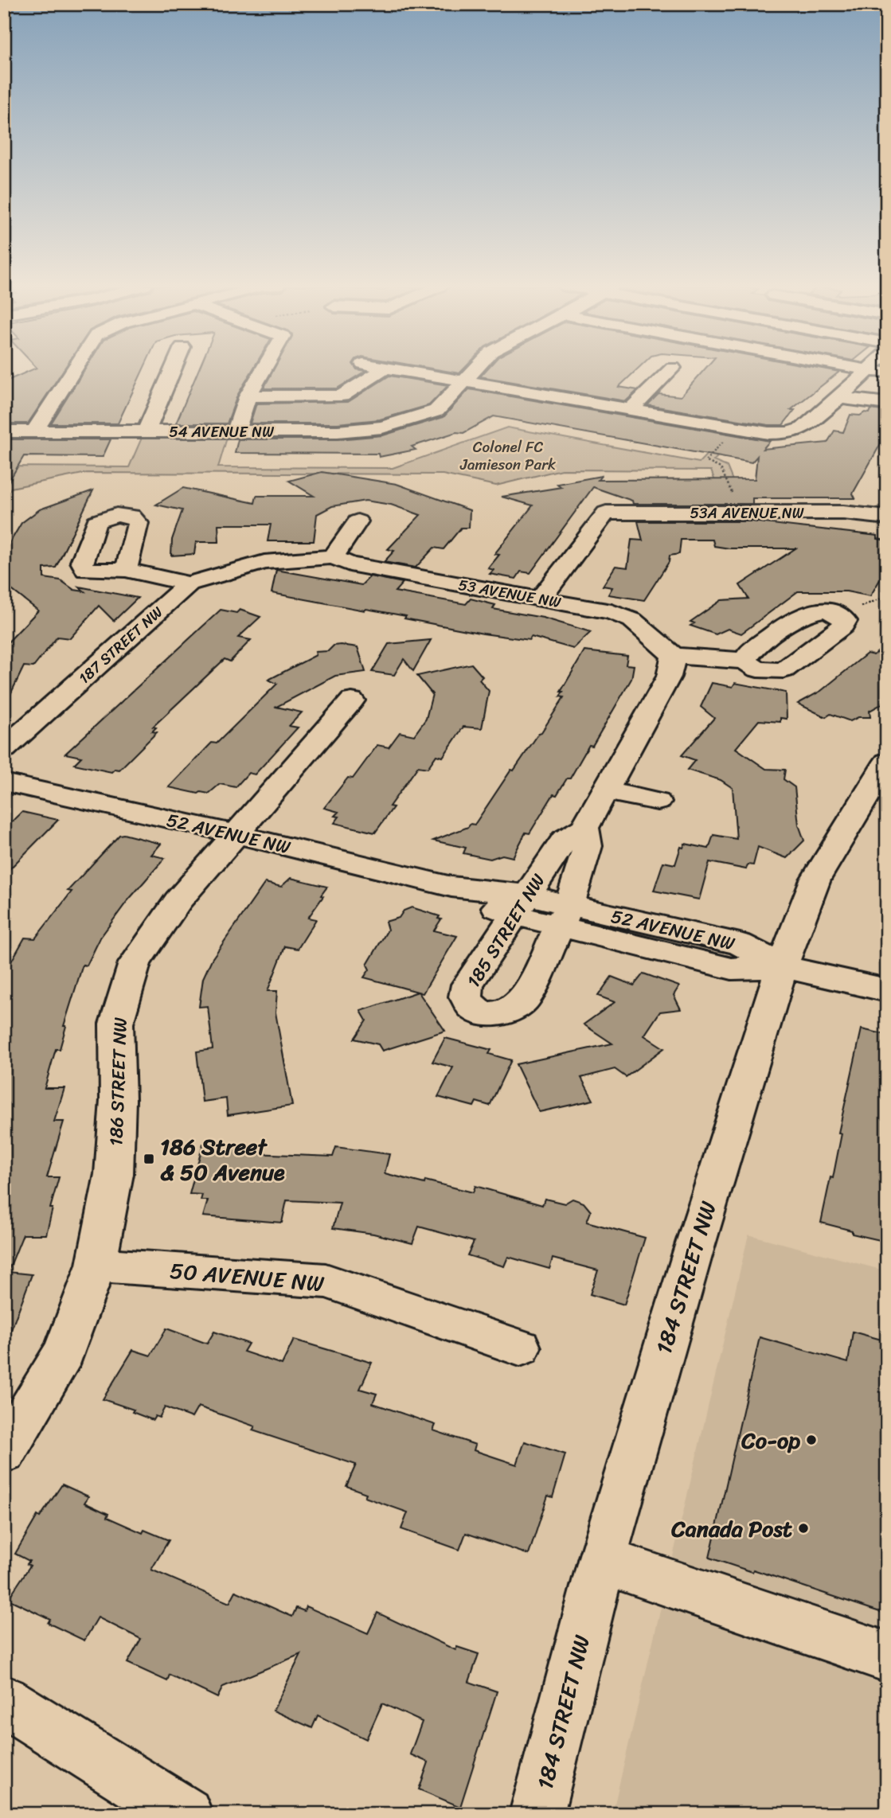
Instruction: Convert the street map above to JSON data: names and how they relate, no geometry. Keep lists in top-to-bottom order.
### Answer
{
  "streets": {
    "street": [
      "54 AVENUE NW",
      "53A AVENUE NW",
      "53 AVENUE NW",
      "187 STREET NW",
      "52 AVENUE NW",
      "185 STREET NW",
      "186 STREET NW",
      "50 AVENUE NW",
      "184 STREET NW"
    ]
  },
  "crossings": [
    ["53A AVENUE NW", "53 AVENUE NW"],
    ["53 AVENUE NW", "187 STREET NW"],
    ["53 AVENUE NW", "185 STREET NW"],
    ["52 AVENUE NW", "185 STREET NW"],
    ["52 AVENUE NW", "186 STREET NW"],
    ["52 AVENUE NW", "184 STREET NW"],
    ["186 STREET NW", "50 AVENUE NW"]
  ],
  "parks": ["Colonel FC Jamieson Park"],
  "places": {
    "transit": ["186 Street & 50 Avenue"],
    "other": ["Co-op", "Canada Post"]
  }
}
